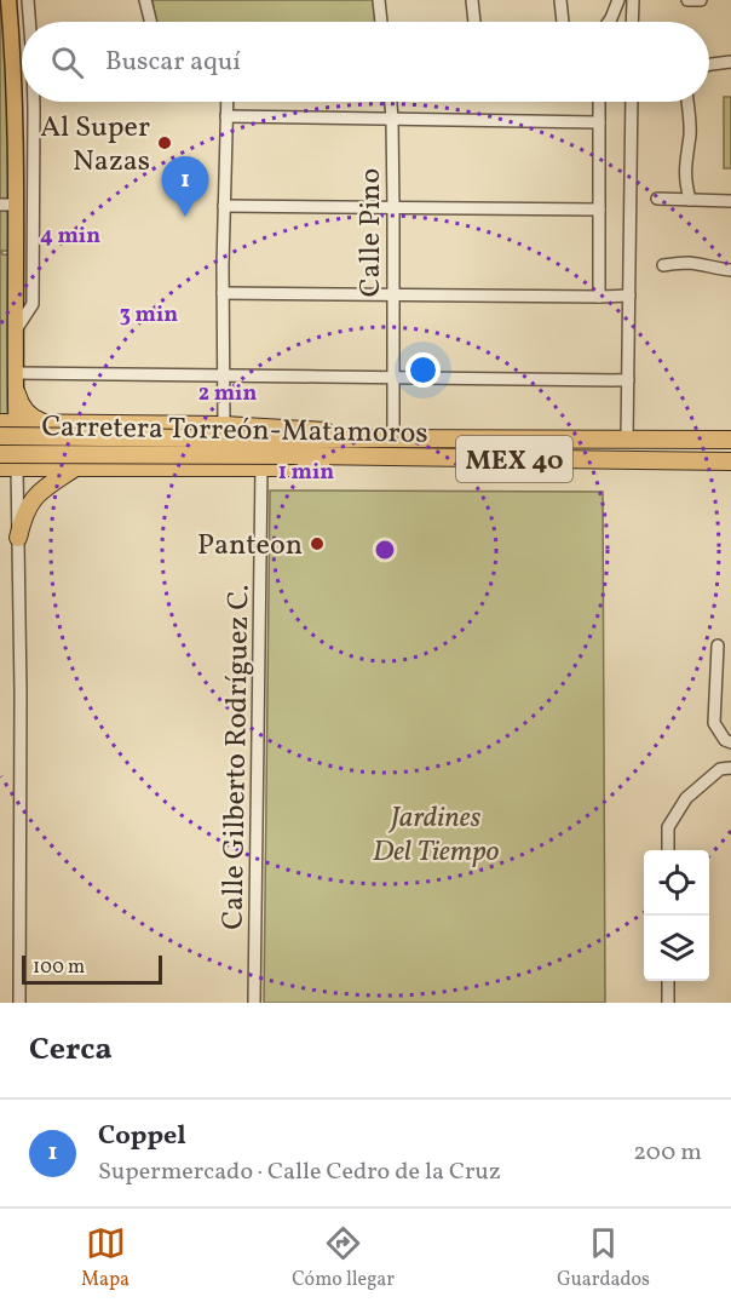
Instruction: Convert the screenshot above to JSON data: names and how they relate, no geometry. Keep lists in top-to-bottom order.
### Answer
{
  "streets": {
    "highway": ["Carretera Torreón-Matamoros", "MEX 40"],
    "street": ["Calle Pino", "Calle Gilberto Rodríguez C."]
  },
  "crossings": [
    ["Calle Pino", "MEX 40"],
    ["Carretera Torreón-Matamoros", "MEX 40"]
  ],
  "parks": ["Jardines Del Tiempo"],
  "places": ["Al Super Nazas", "Panteon"],
  "scale_bar": "100 m",
  "page": {
    "search": "Buscar aquí",
    "pins": "1",
    "scale": "100 m",
    "heading": "Cerca",
    "list": [
      {
        "mark": "1",
        "name": "Coppel",
        "note": "Supermercado · Calle Cedro de la Cruz",
        "value": "200 m"
      }
    ],
    "nav": ["Mapa", "Cómo llegar", "Guardados"]
  },
  "rings": [
    "4 min",
    "3 min",
    "2 min",
    "1 min"
  ]
}
